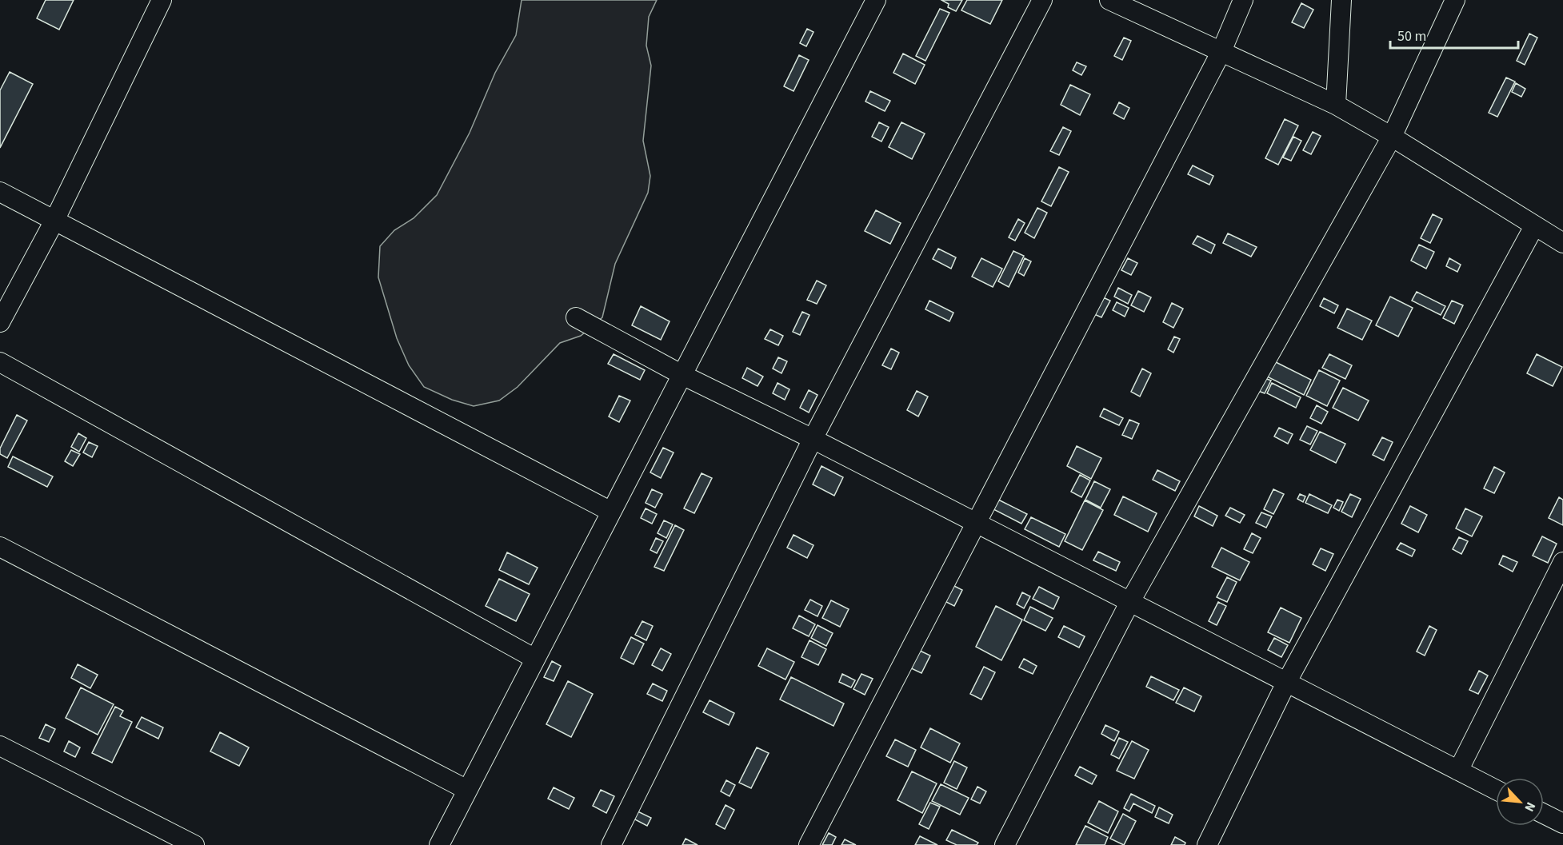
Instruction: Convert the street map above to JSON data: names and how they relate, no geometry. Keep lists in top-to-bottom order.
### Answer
{
  "scale_bar": "50 m",
  "north": "bottom right"
}
